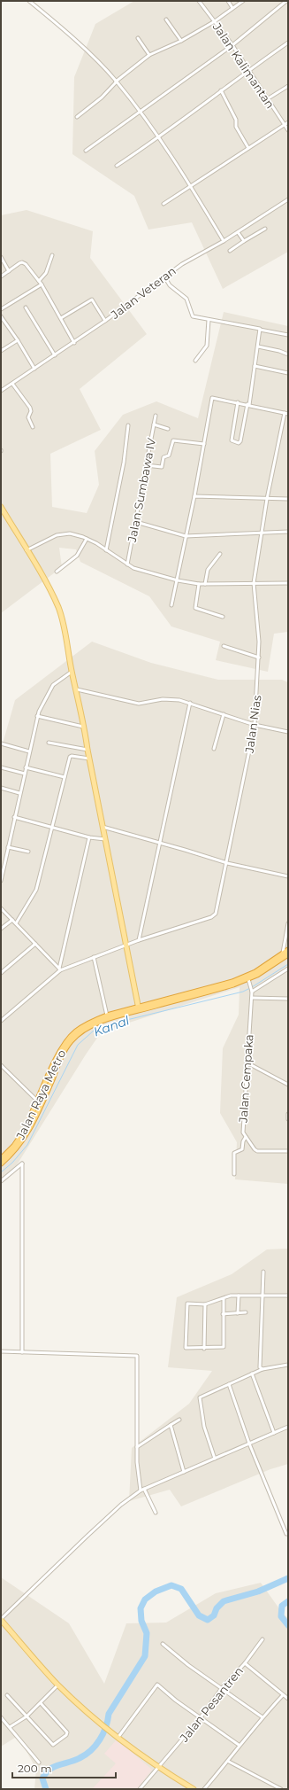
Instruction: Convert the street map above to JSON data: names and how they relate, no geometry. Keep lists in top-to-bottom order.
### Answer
{
  "streets": {
    "highway": ["Jalan Raya Metro"],
    "street": [
      "Jalan Kalimantan",
      "Jalan Veteran",
      "Jalan Sumbawa IV",
      "Jalan Nias",
      "Jalan Cempaka",
      "Jalan Pesantren"
    ]
  },
  "water": ["Kanal"],
  "scale_bar": "200 m"
}
